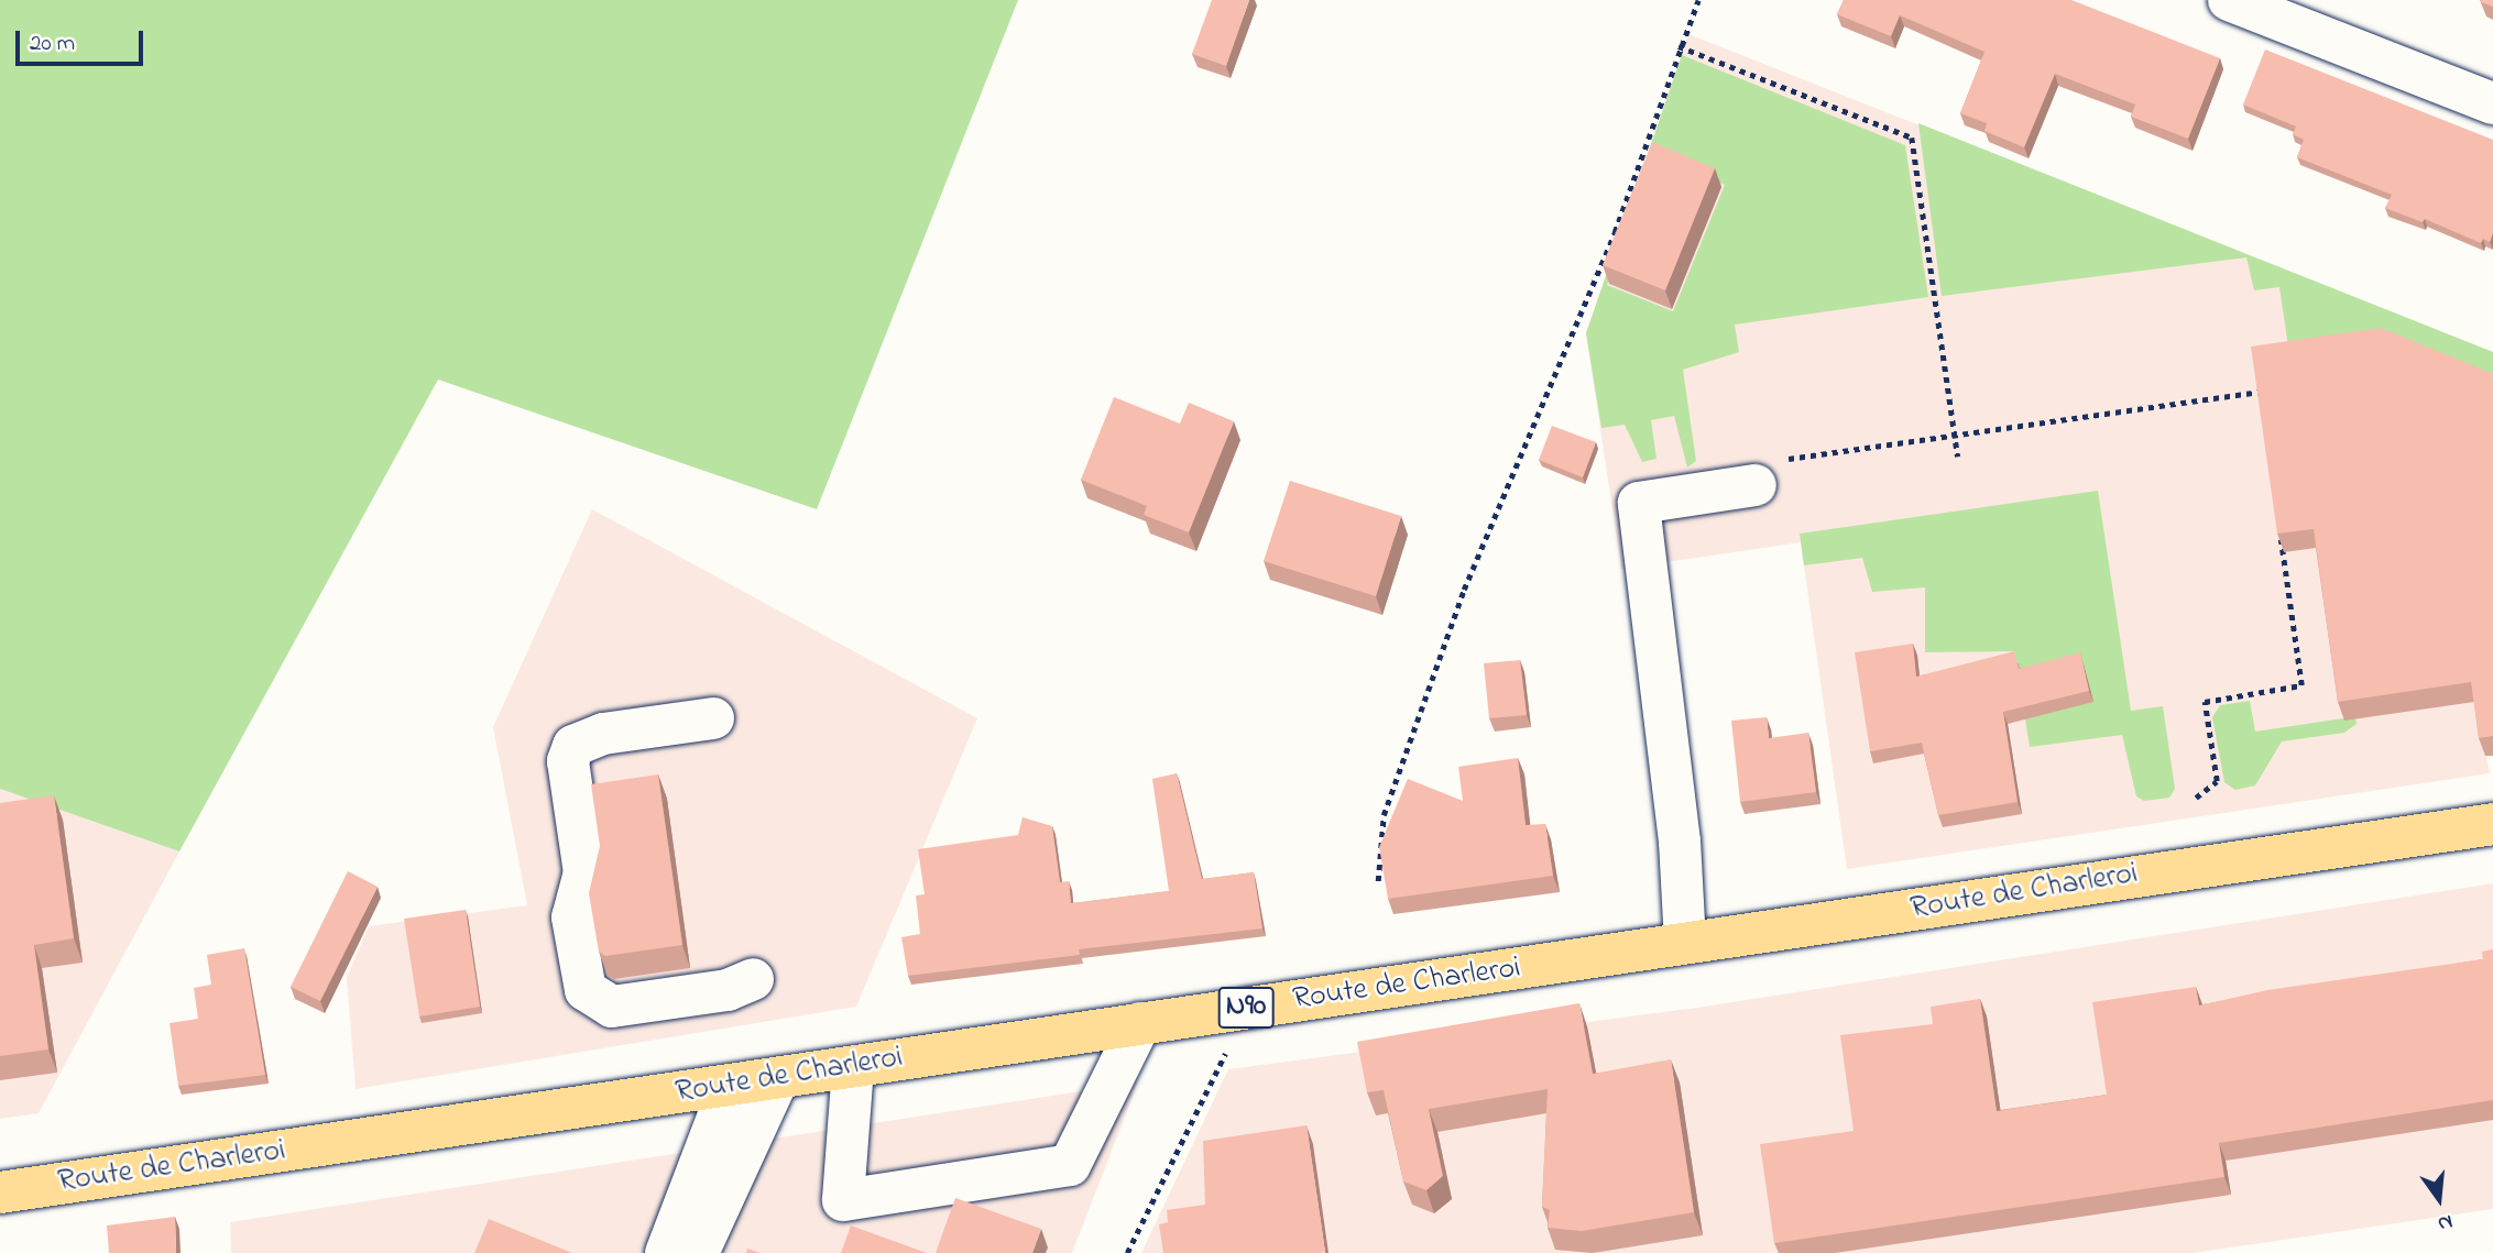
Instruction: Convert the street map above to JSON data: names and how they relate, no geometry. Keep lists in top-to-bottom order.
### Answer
{
  "streets": {
    "main road": ["Route de Charleroi", "N90"]
  },
  "scale_bar": "20 m",
  "north": "bottom"
}
